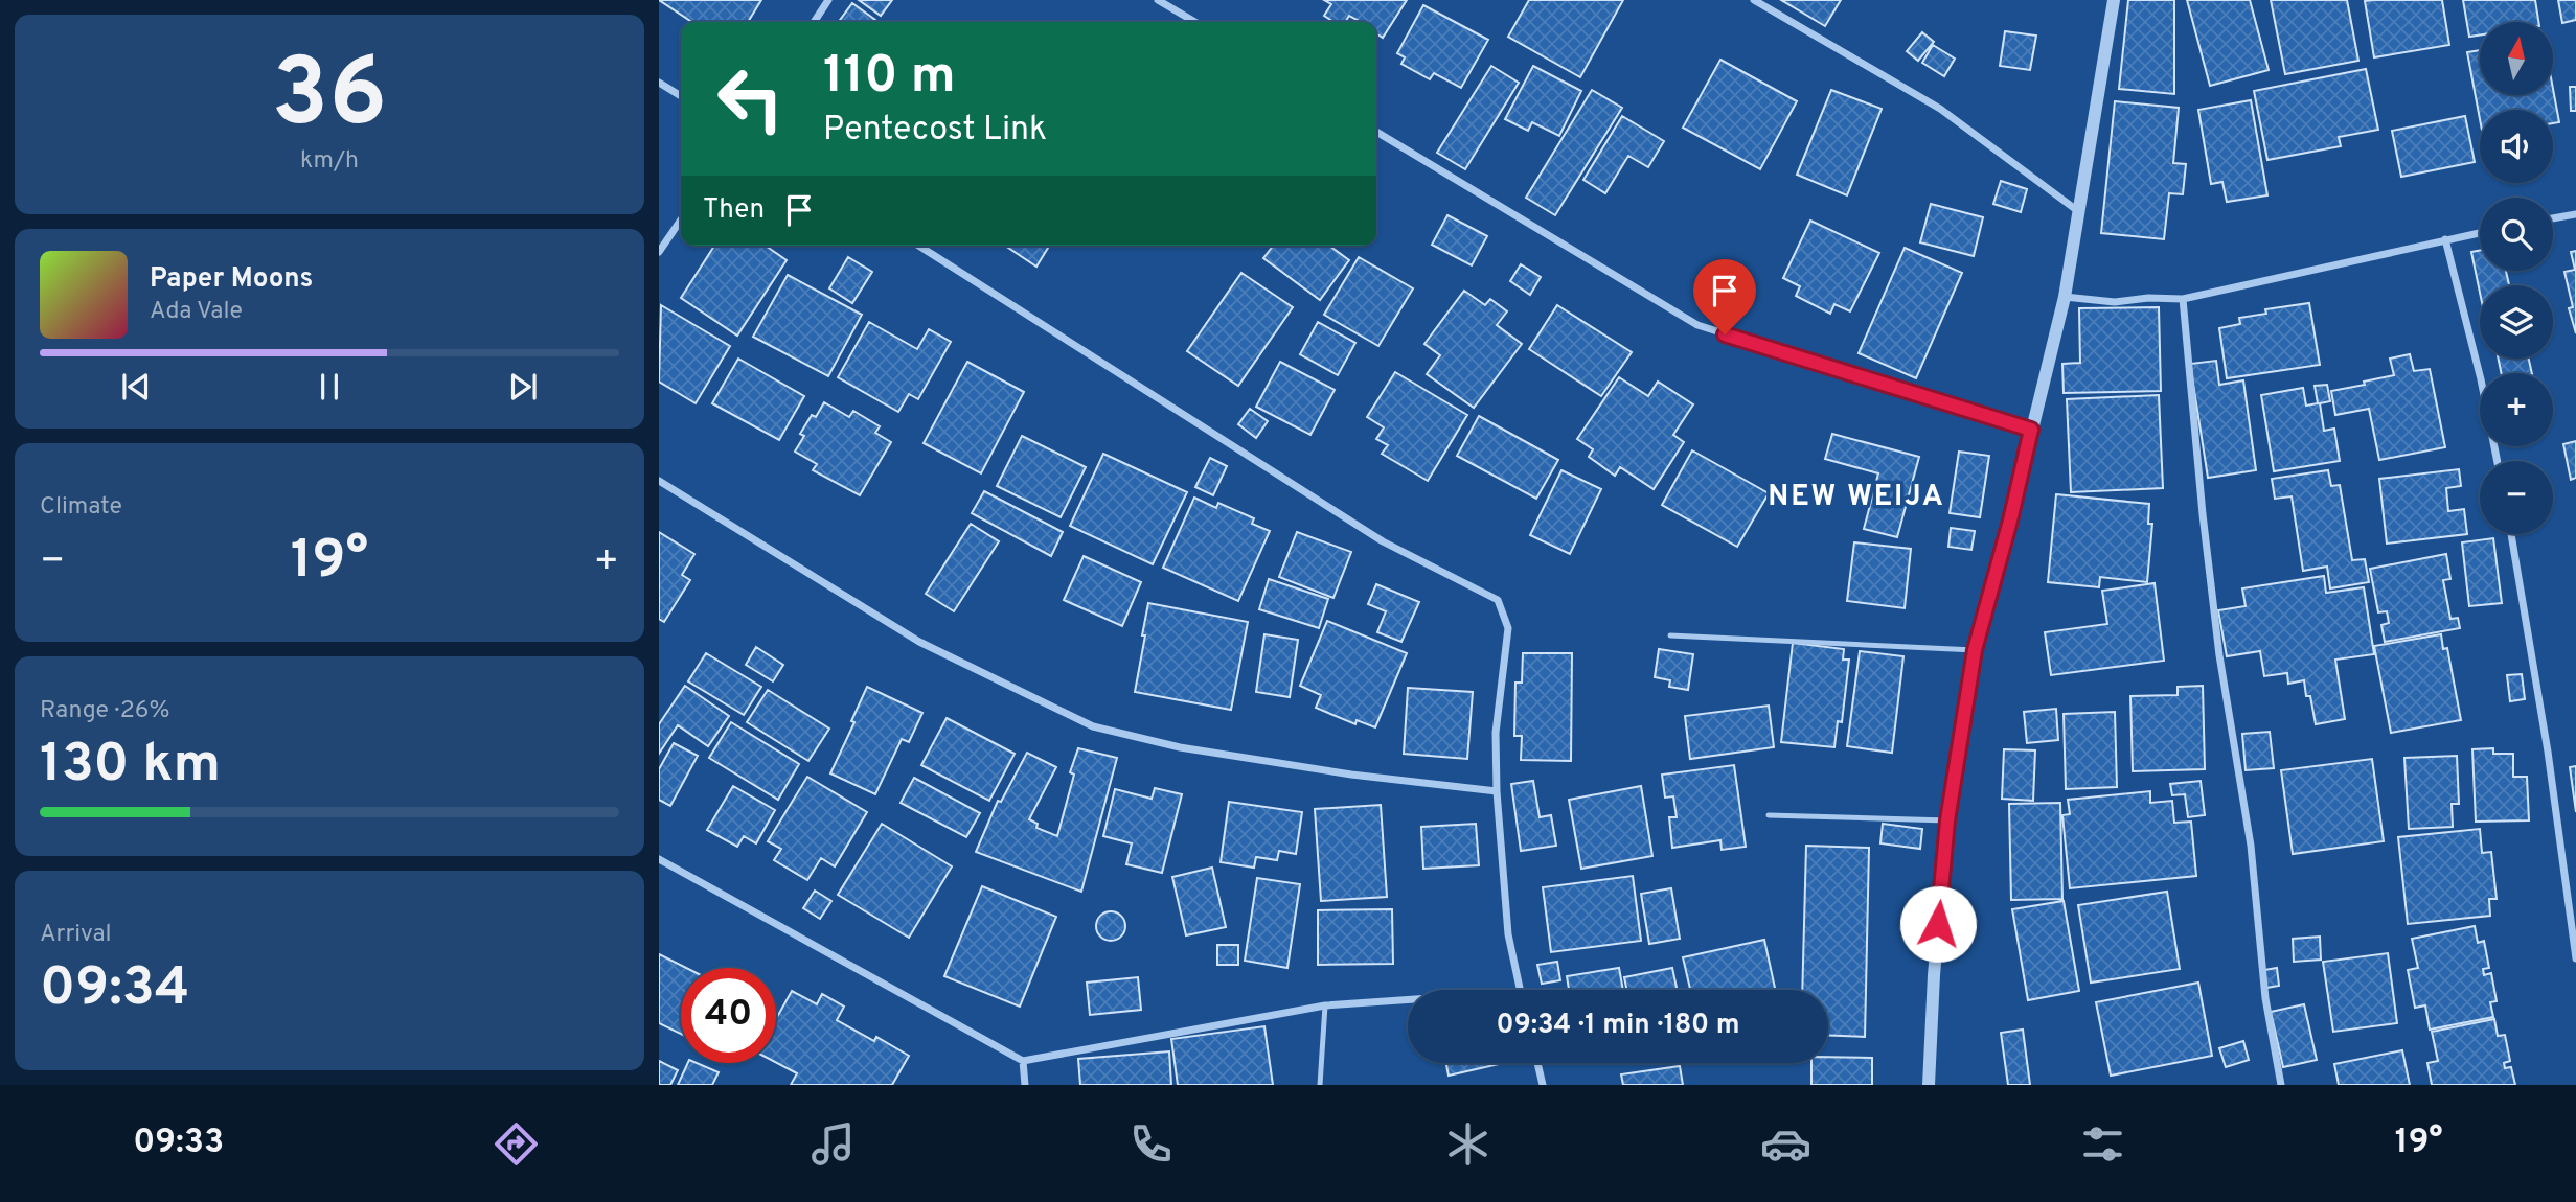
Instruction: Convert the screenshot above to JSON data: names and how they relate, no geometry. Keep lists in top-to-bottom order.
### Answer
{
  "districts": ["NEW WEIJA"],
  "north": "top",
  "page": {
    "tile": [
      ["36", "km/h"],
      "Climate",
      ["Range · 26%", "130 km"],
      ["Arrival", "09:34"]
    ],
    "map_buttons": ["+", "−"],
    "turn": ["110 m", "Pentecost Link"],
    "then": "Then",
    "song": ["Paper Moons", "Ada Vale"],
    "heat": ["−", "19°", "+"],
    "limit": "40",
    "trip": "09:34 · 1 min · 180 m",
    "tabs": ["09:33", "19°"]
  }
}
